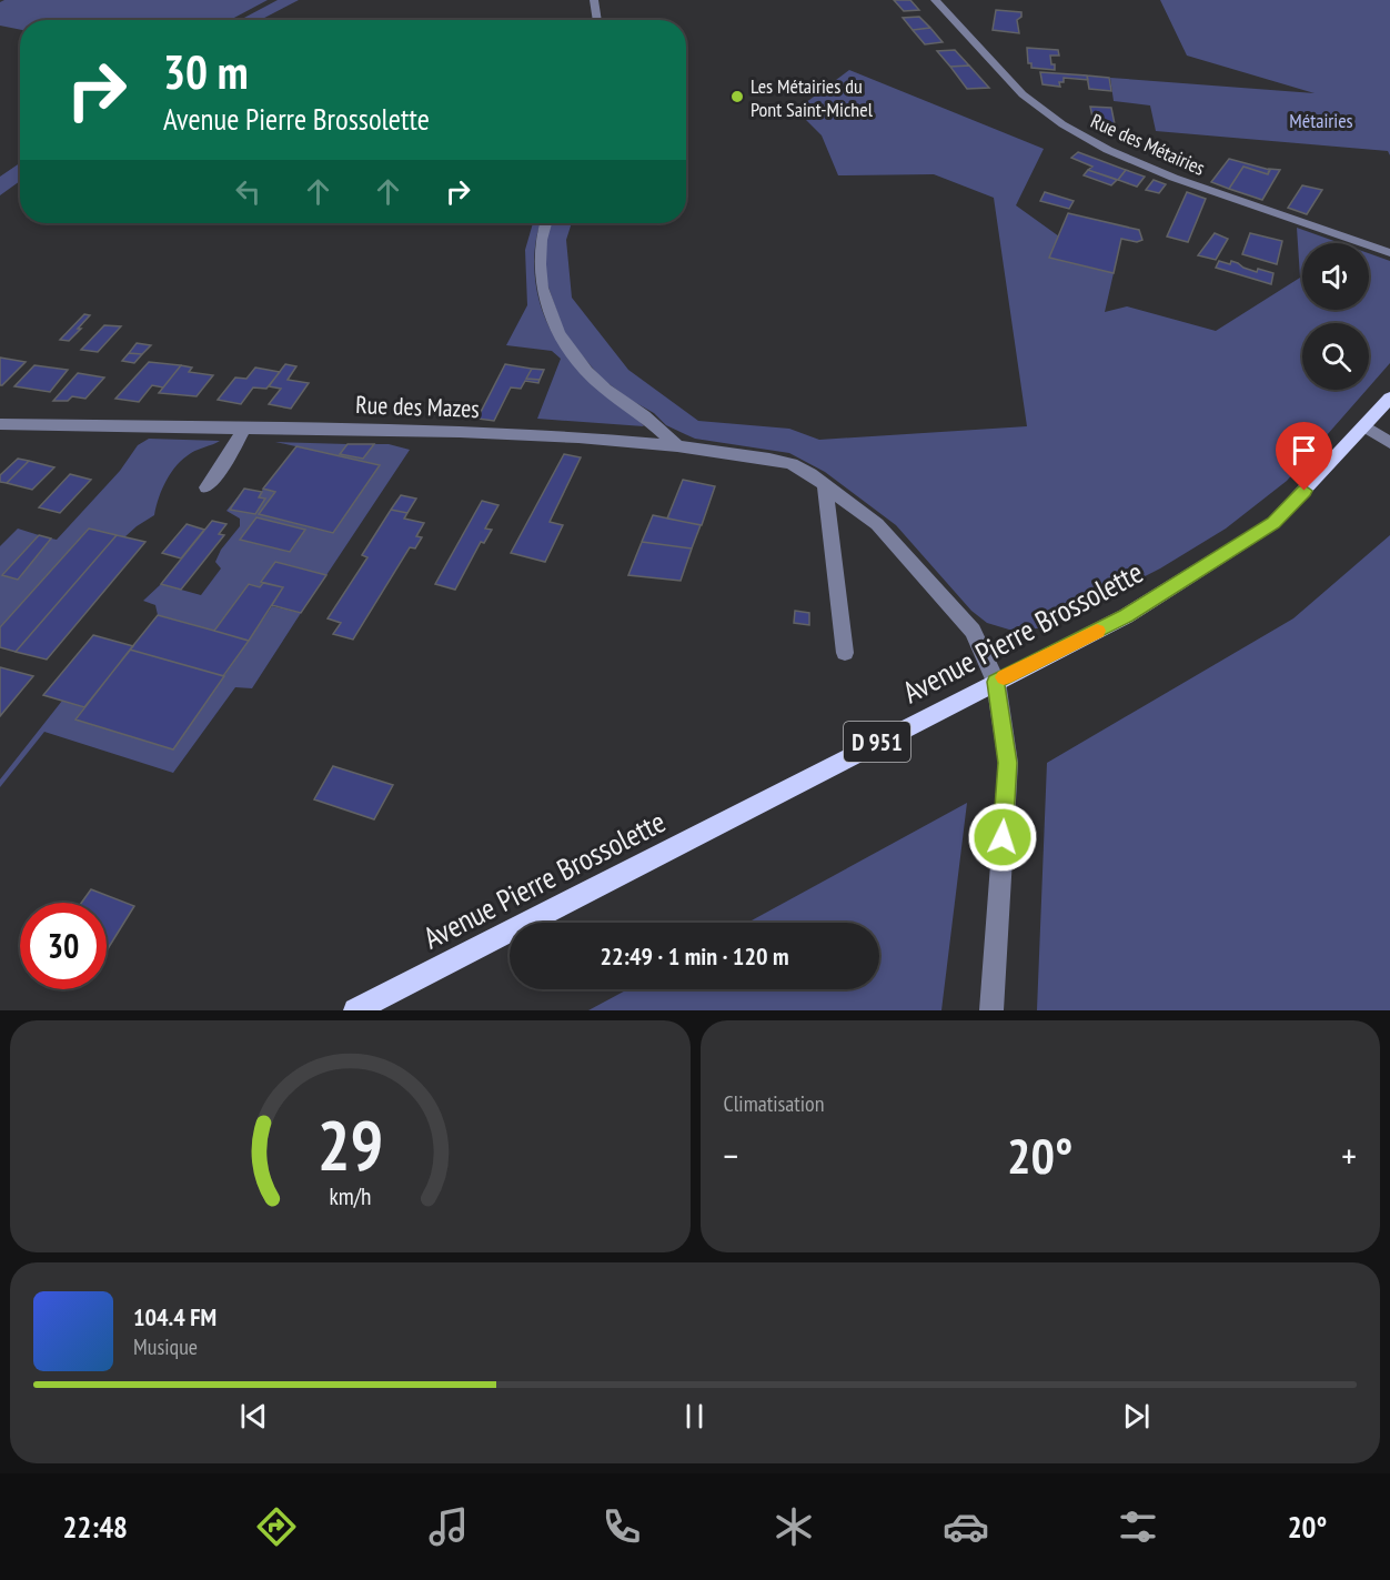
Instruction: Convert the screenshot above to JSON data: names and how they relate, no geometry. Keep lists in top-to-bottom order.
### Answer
{
  "streets": {
    "main road": ["Avenue Pierre Brossolette", "D 951"],
    "street": ["Rue des Métairies", "Rue des Mazes"]
  },
  "crossings": [
    ["Rue des Mazes", "Avenue Pierre Brossolette"],
    ["Avenue Pierre Brossolette", "D 951"]
  ],
  "parks": ["Métairies"],
  "places": ["Les Métairies du Pont Saint-Michel"],
  "page": {
    "turn": ["30 m", "Avenue Pierre Brossolette"],
    "limit": "30",
    "trip": "22:49 · 1 min · 120 m",
    "tile": "Climatisation",
    "heat": ["−", "20°", "+"],
    "song": ["104.4 FM", "Musique"],
    "tabs": ["22:48", "20°"],
    "gauge": ["29", "km/h"]
  }
}
